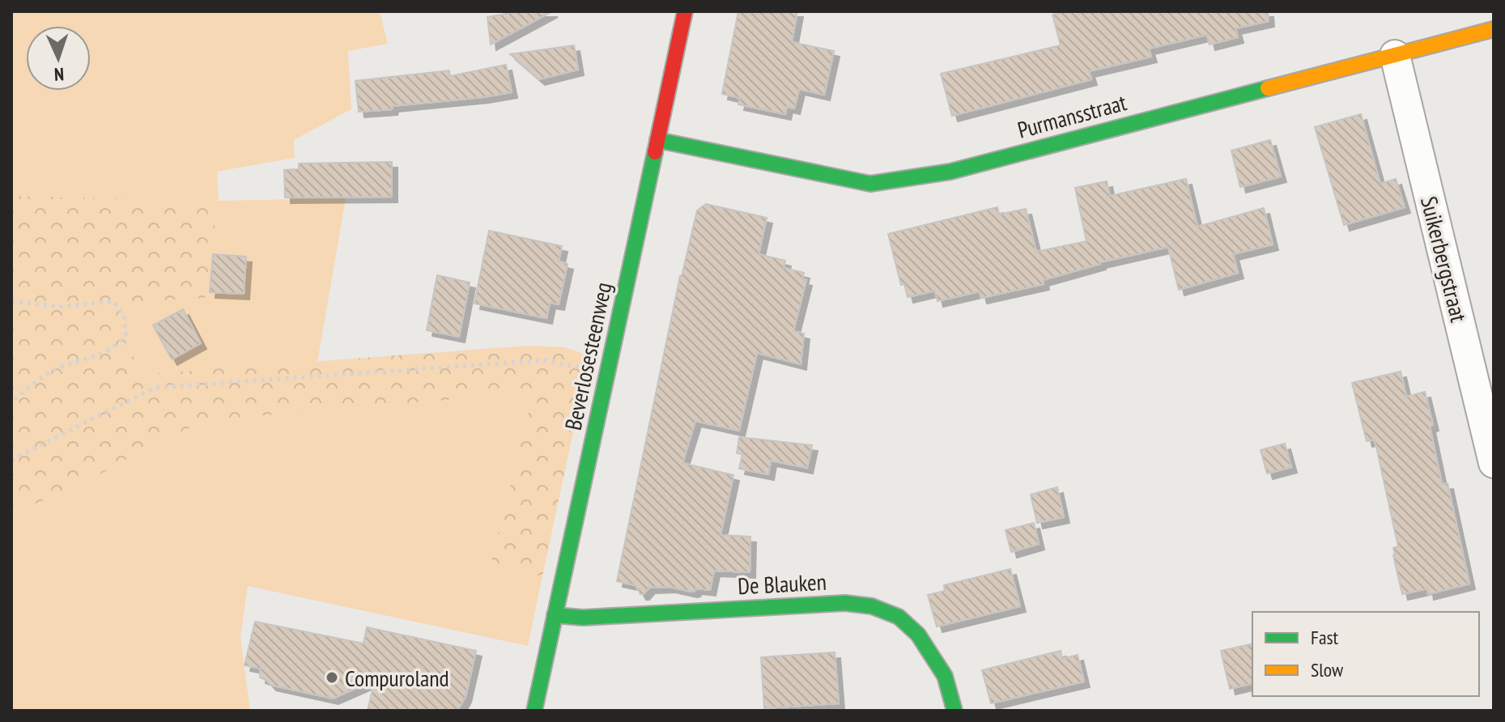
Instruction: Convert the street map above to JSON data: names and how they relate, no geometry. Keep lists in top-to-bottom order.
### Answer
{
  "streets": {
    "street": [
      "Purmansstraat",
      "Suikerbergstraat",
      "Beverlosesteenweg",
      "De Blauken"
    ]
  },
  "crossings": [
    ["Purmansstraat", "Suikerbergstraat"],
    ["Purmansstraat", "Beverlosesteenweg"],
    ["Beverlosesteenweg", "De Blauken"]
  ],
  "places": ["Compuroland"],
  "legend": ["Fast", "Slow"],
  "north": "bottom"
}
